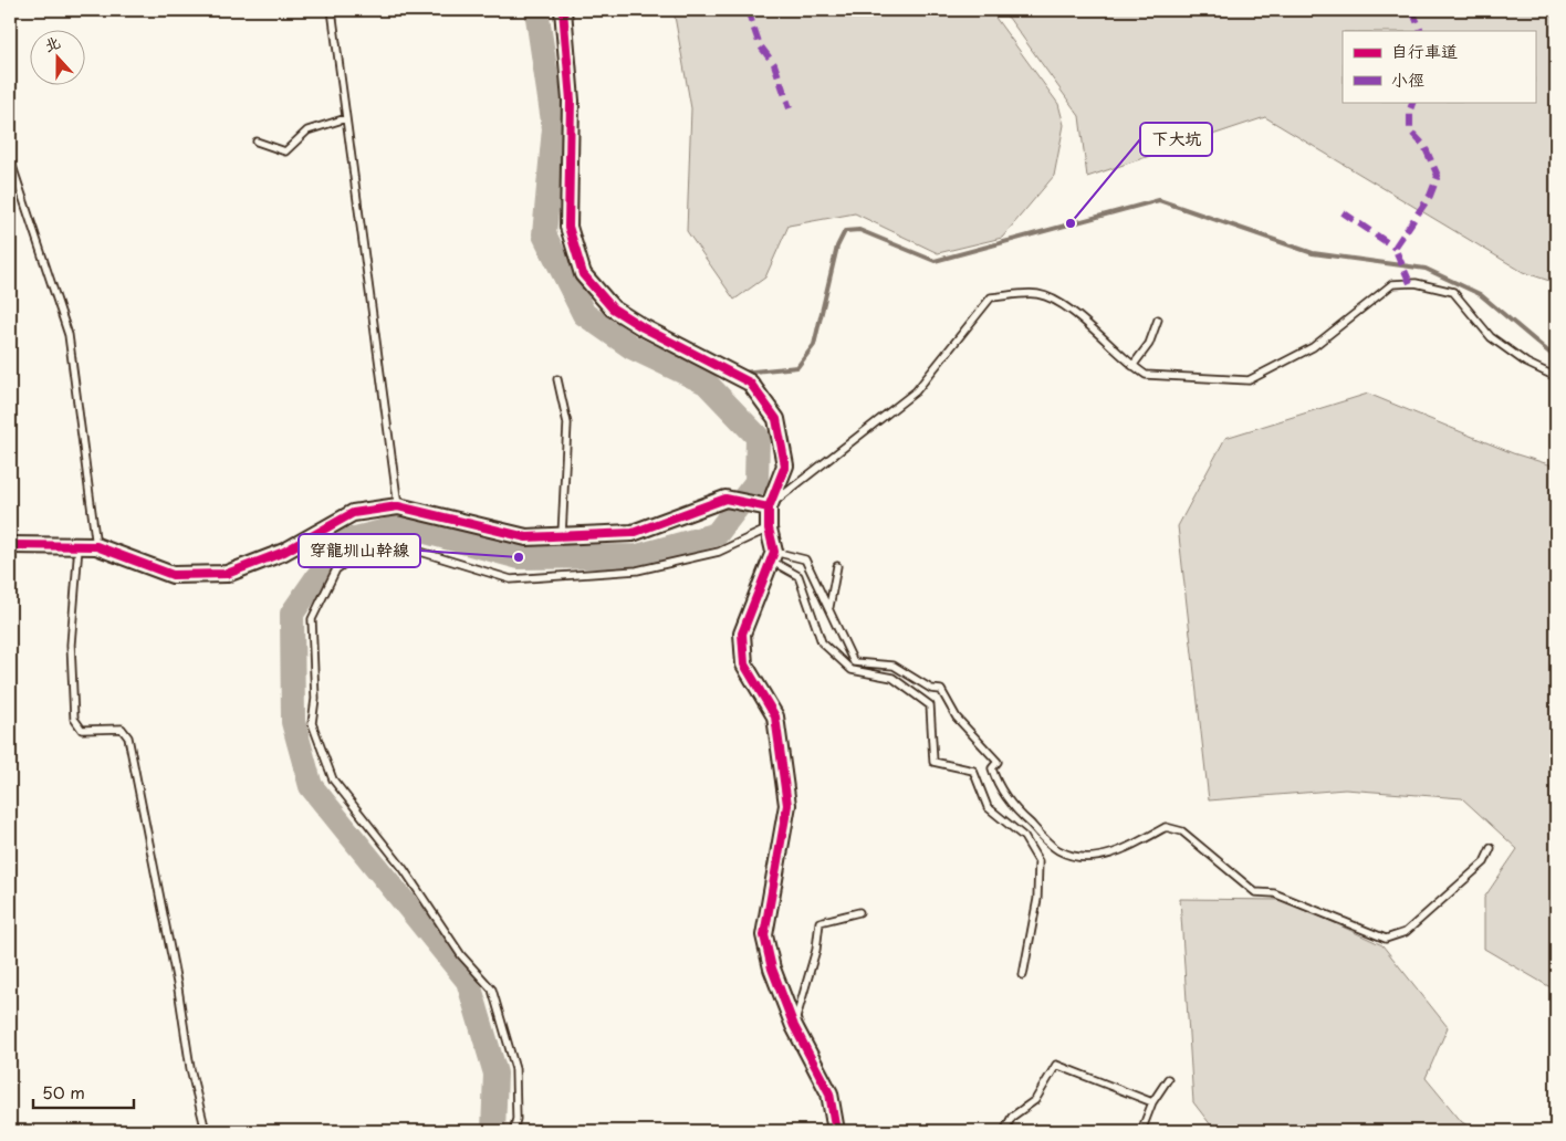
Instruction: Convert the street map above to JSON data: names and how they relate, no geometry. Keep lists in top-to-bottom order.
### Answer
{
  "places": ["下大坑", "穿龍圳山幹線"],
  "legend": ["自行車道", "小徑"],
  "scale_bar": "50 m",
  "north": "top"
}
